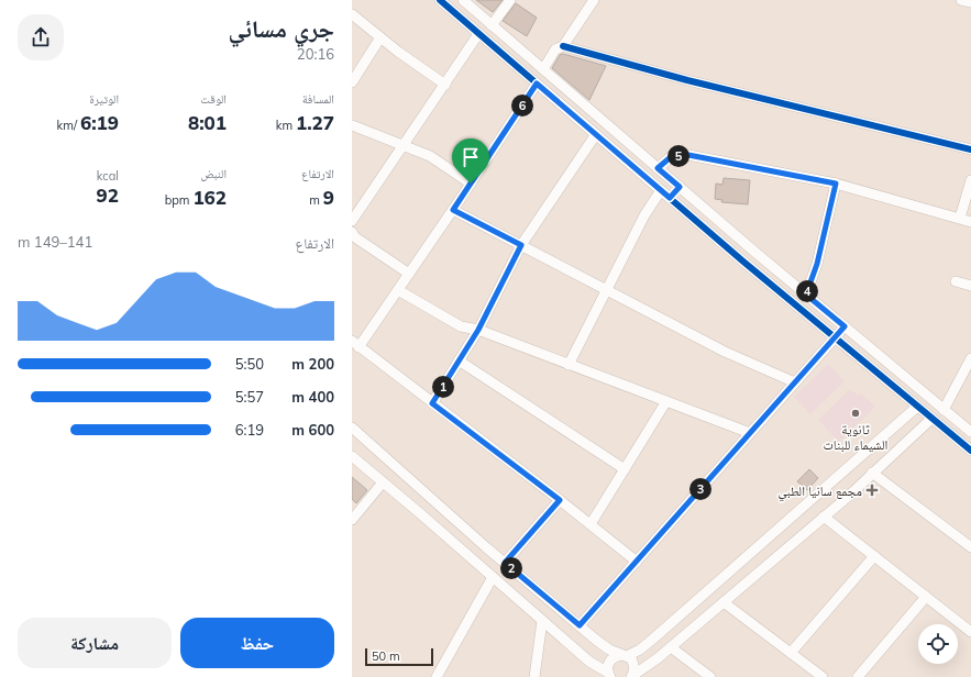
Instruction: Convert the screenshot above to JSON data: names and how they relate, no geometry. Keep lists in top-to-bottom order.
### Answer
{
  "places": {
    "other": ["ثانوية الشيماء للبنات"],
    "health": ["مجمع سانيا الطبي"]
  },
  "scale_bar": "50 m",
  "page": {
    "heading": ["جري مسائي", "20:16"],
    "stats": [
      ["المسافة", "1.27 km"],
      ["الوقت", "8:01"],
      ["الوتيرة", "6:19 /km"],
      ["الارتفاع", "9 m"],
      ["النبض", "162 bpm"],
      ["kcal", "92"]
    ],
    "pins": [
      "6",
      "5",
      "4",
      "1",
      "3",
      "2"
    ],
    "chart": ["الارتفاع", "141–149 m"],
    "list": [
      {
        "name": "200 m",
        "note": "5:50"
      },
      {
        "name": "400 m",
        "note": "5:57"
      },
      {
        "name": "600 m",
        "note": "6:19"
      }
    ],
    "buttons": ["حفظ", "مشاركة"],
    "scale": "50 m"
  }
}
